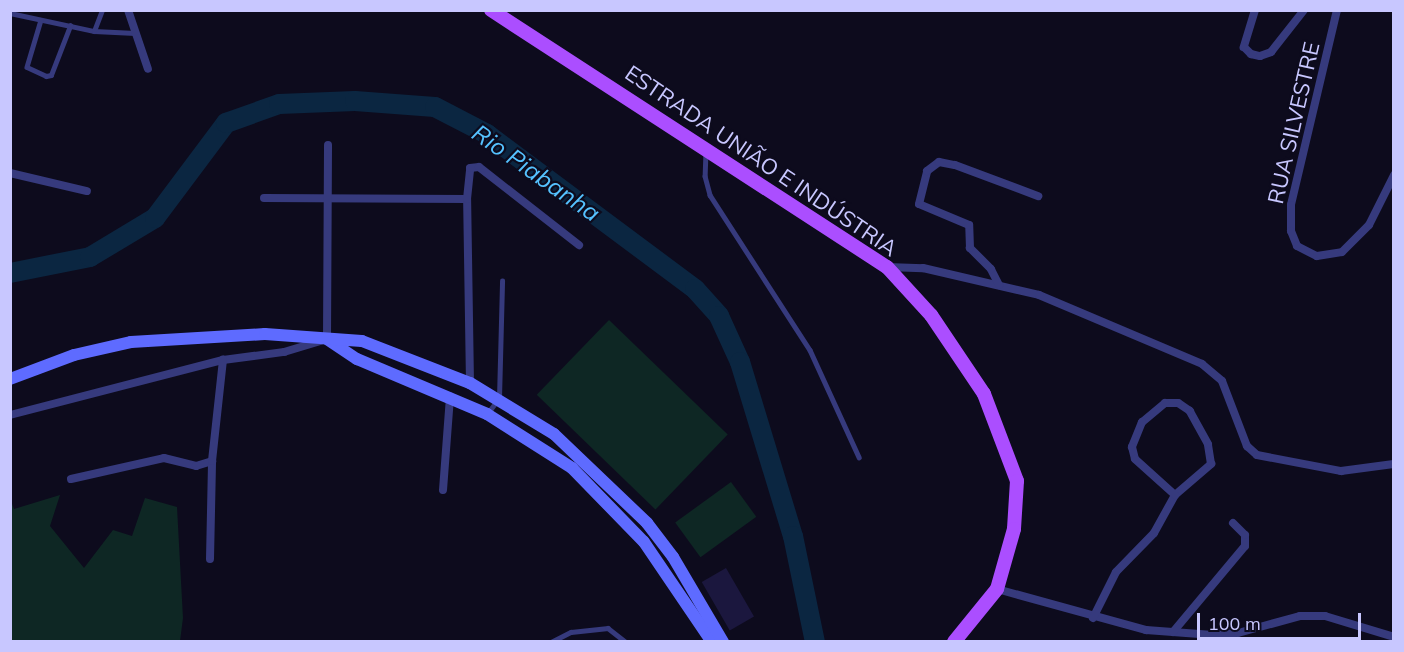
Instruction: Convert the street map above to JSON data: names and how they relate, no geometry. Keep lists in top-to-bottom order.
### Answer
{
  "streets": {
    "main road": ["ESTRADA UNIÃO E INDÚSTRIA"],
    "street": ["RUA SILVESTRE"]
  },
  "water": ["Rio Piabanha"],
  "scale_bar": "100 m"
}
